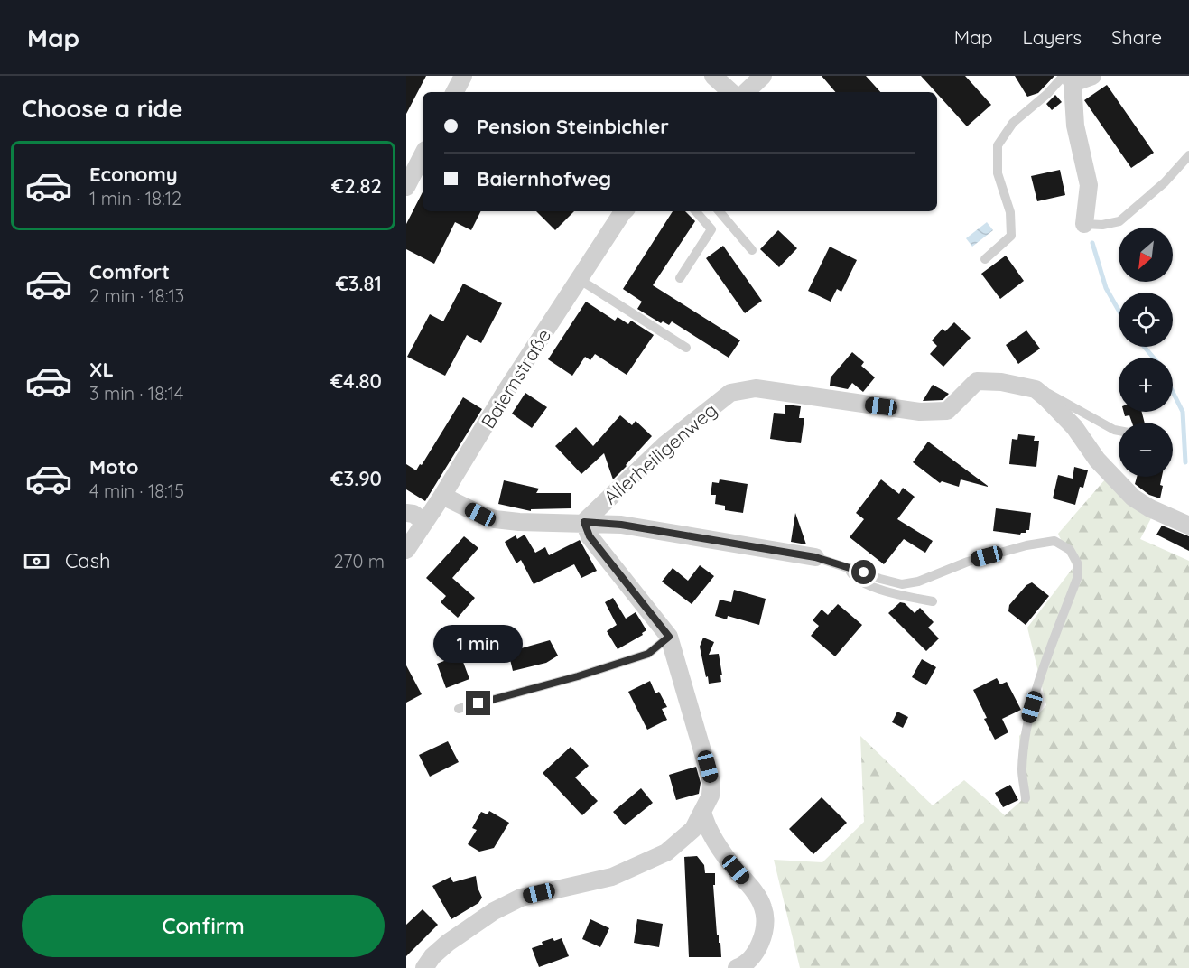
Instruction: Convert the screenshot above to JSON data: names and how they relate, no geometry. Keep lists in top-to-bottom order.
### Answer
{
  "streets": {
    "street": ["Baiernstraße", "Allerheiligenweg"]
  },
  "north": "bottom left",
  "page": {
    "header": "Map",
    "nav": ["Map", "Layers", "Share"],
    "heading": "Choose a ride",
    "banner": ["Pension Steinbichler", "Baiernhofweg"],
    "list": [
      {
        "name": "Economy",
        "note": "1 min · 18:12",
        "value": "€2.82"
      },
      {
        "name": "Comfort",
        "note": "2 min · 18:13",
        "value": "€3.81"
      },
      {
        "name": "XL",
        "note": "3 min · 18:14",
        "value": "€4.80"
      },
      {
        "name": "Moto",
        "note": "4 min · 18:15",
        "value": "€3.90"
      }
    ],
    "map_buttons": ["+", "−"],
    "pay": ["Cash", "270 m"],
    "bubble": "1 min",
    "buttons": "Confirm"
  }
}
